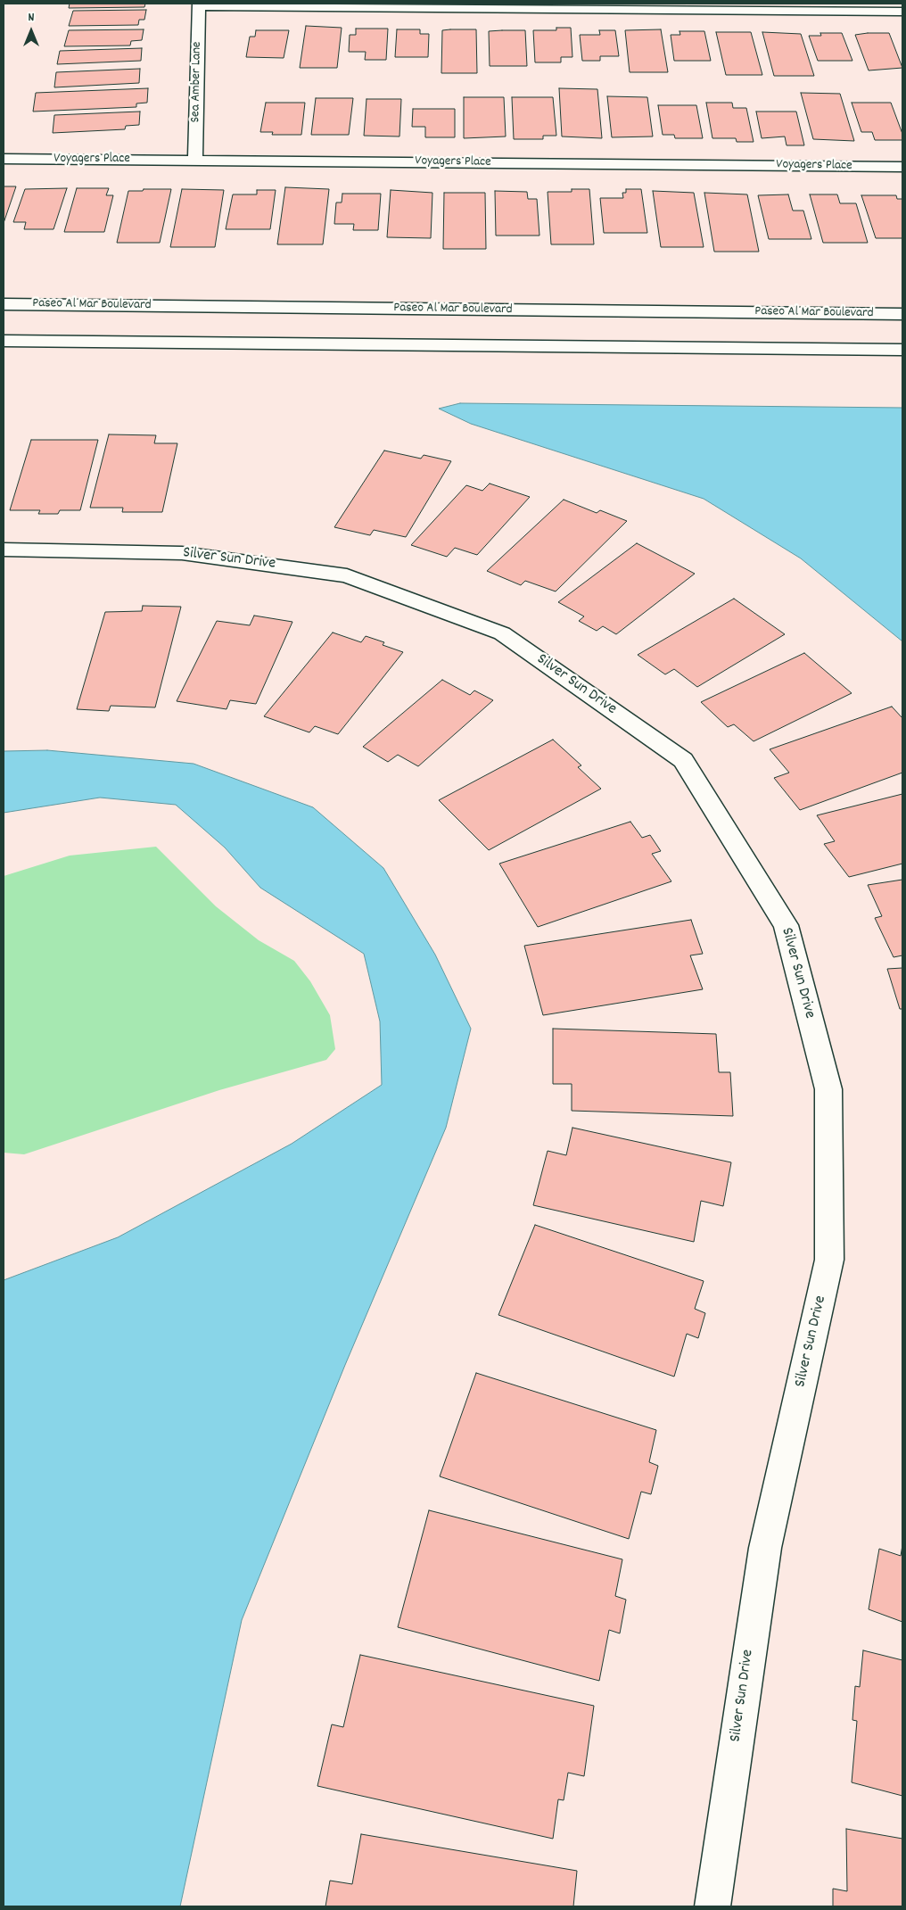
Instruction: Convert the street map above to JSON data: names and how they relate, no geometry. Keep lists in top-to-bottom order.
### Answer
{
  "streets": {
    "street": [
      "Sea Amber Lane",
      "Voyagers Place",
      "Paseo Al Mar Boulevard",
      "Silver Sun Drive"
    ]
  },
  "crossings": [
    ["Sea Amber Lane", "Voyagers Place"]
  ],
  "north": "top"
}
